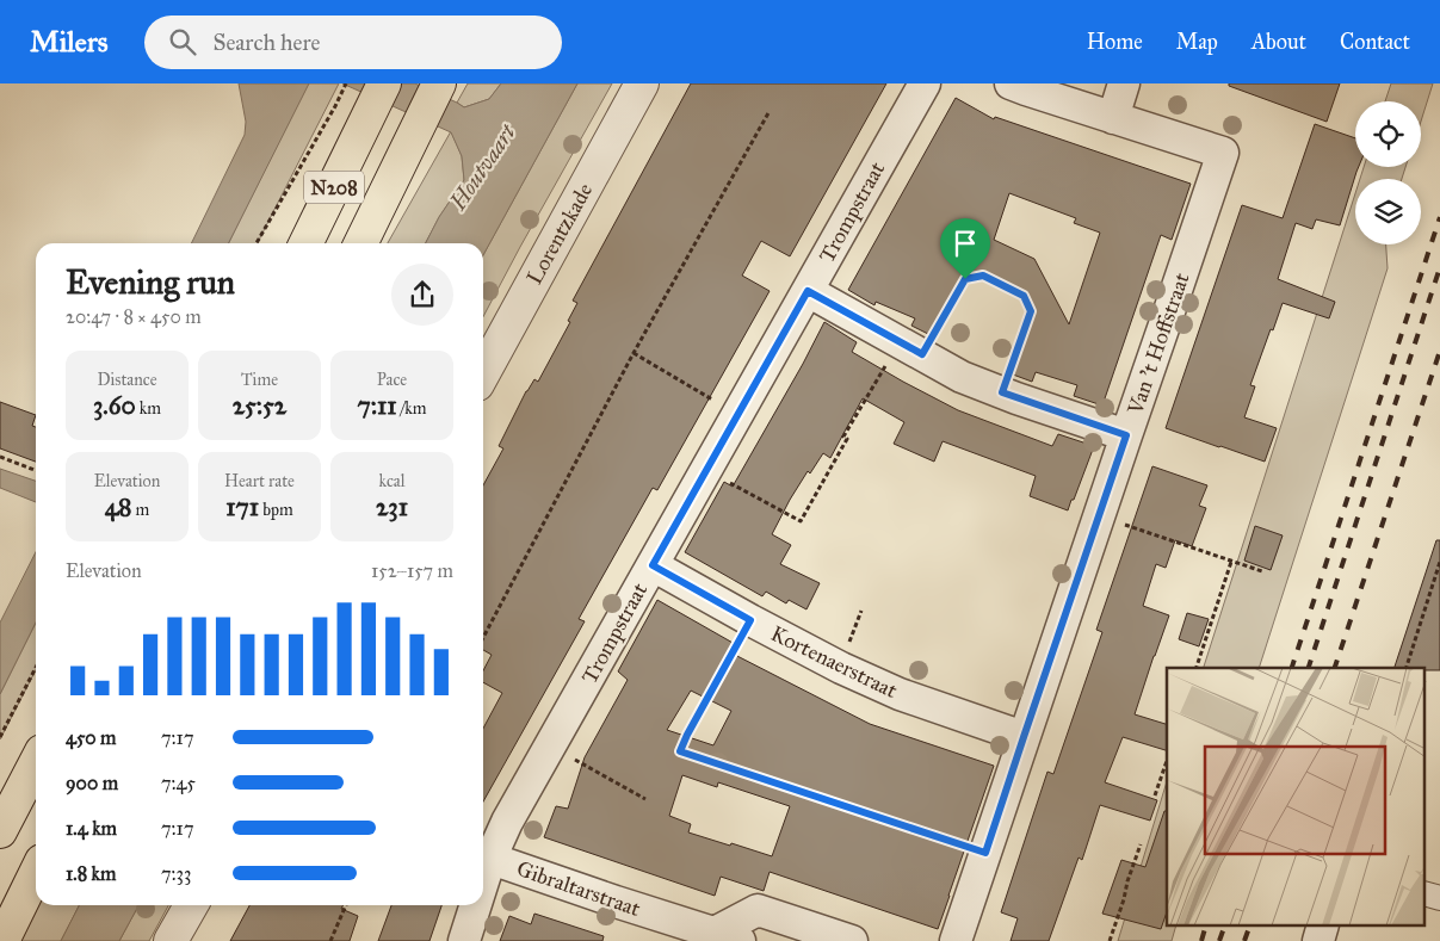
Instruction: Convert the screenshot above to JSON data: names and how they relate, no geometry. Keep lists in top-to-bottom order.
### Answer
{
  "streets": {
    "main road": ["N208"],
    "street": [
      "Trompstraat",
      "Lorentzkade",
      "Van 't Hoffstraat",
      "Kortenaerstraat",
      "Gibraltarstraat"
    ]
  },
  "crossings": [
    ["Trompstraat", "Kortenaerstraat"],
    ["Trompstraat", "Gibraltarstraat"],
    ["Van 't Hoffstraat", "Kortenaerstraat"]
  ],
  "water": ["Houtvaart"],
  "page": {
    "header": "Milers",
    "search": "Search here",
    "nav": [
      "Home",
      "Map",
      "About",
      "Contact"
    ],
    "heading": ["Evening run", "20:47 · 8 × 450 m"],
    "stats": [
      ["Distance", "3.60 km"],
      ["Time", "25:52"],
      ["Pace", "7:11 /km"],
      ["Elevation", "48 m"],
      ["Heart rate", "171 bpm"],
      ["kcal", "231"]
    ],
    "chart": ["Elevation", "152–157 m"],
    "list": [
      {
        "name": "450 m",
        "note": "7:17"
      },
      {
        "name": "900 m",
        "note": "7:45"
      },
      {
        "name": "1.4 km",
        "note": "7:17"
      },
      {
        "name": "1.8 km",
        "note": "7:33"
      }
    ]
  }
}
